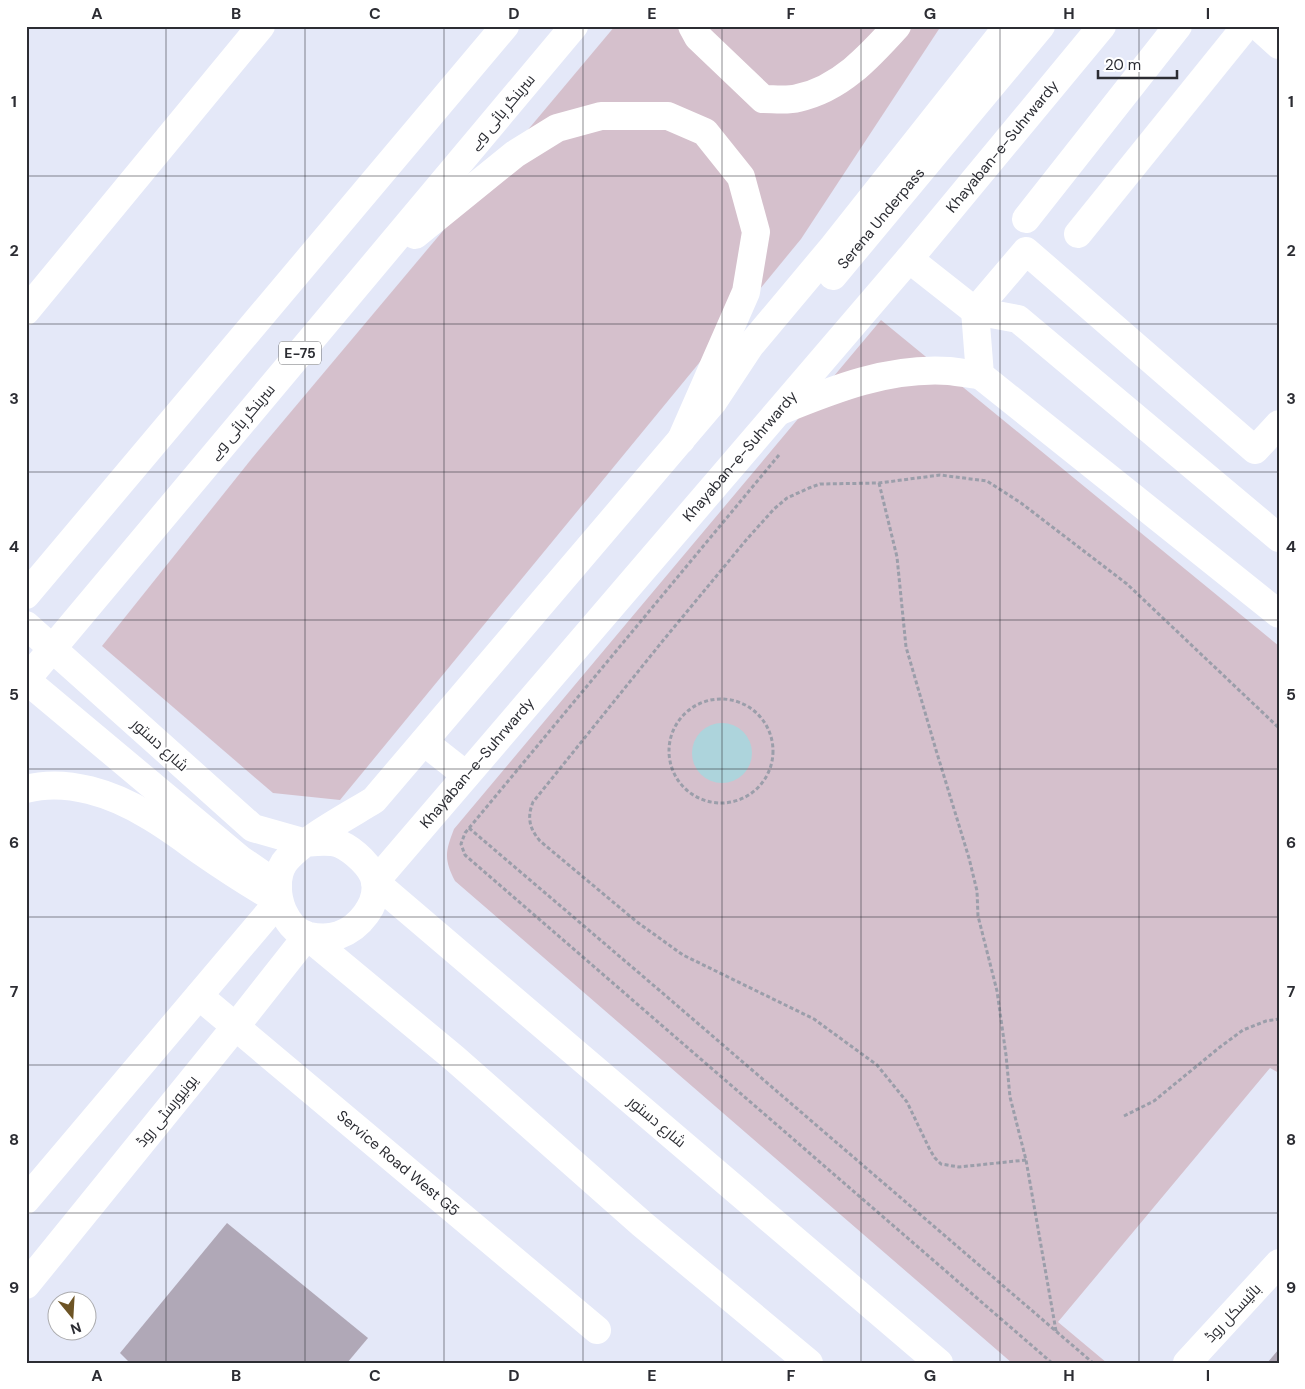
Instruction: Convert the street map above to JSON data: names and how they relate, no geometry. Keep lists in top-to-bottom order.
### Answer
{
  "streets": {
    "main road": [
      "سرینگر ہائی وے",
      "Khayaban-e-Suhrwardy",
      "Serena Underpass",
      "E-75",
      "شارع دستور",
      "یونیورسٹی روڈ",
      "Service Road West G5",
      "بائیسکل روڈ"
    ]
  },
  "crossings": [
    ["Khayaban-e-Suhrwardy", "شارع دستور"],
    ["Khayaban-e-Suhrwardy", "یونیورسٹی روڈ"],
    ["شارع دستور", "یونیورسٹی روڈ"],
    ["یونیورسٹی روڈ", "Service Road West G5"]
  ],
  "scale_bar": "20 m",
  "north": "bottom",
  "grid": {
    "columns": [
      "A",
      "B",
      "C",
      "D",
      "E",
      "F",
      "G",
      "H",
      "I"
    ],
    "rows": [
      "1",
      "2",
      "3",
      "4",
      "5",
      "6",
      "7",
      "8",
      "9"
    ]
  }
}
